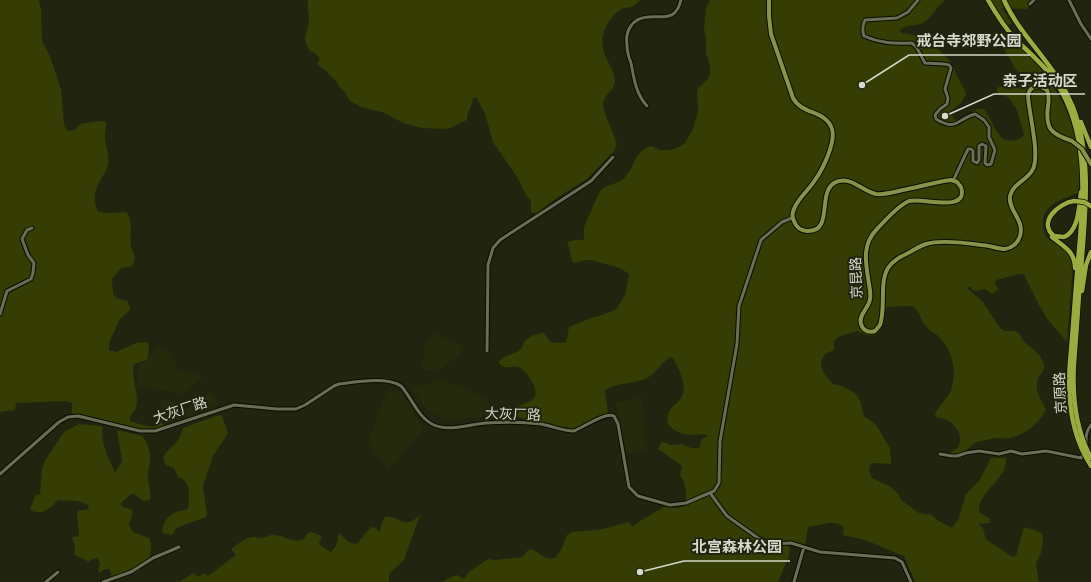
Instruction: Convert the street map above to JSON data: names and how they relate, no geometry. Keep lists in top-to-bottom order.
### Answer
{
  "streets": {
    "highway": ["京原路"],
    "main road": ["京昆路"],
    "street": ["大灰厂路"]
  },
  "places": ["戒台寺郊野公园", "亲子活动区", "北宫森林公园"]
}
